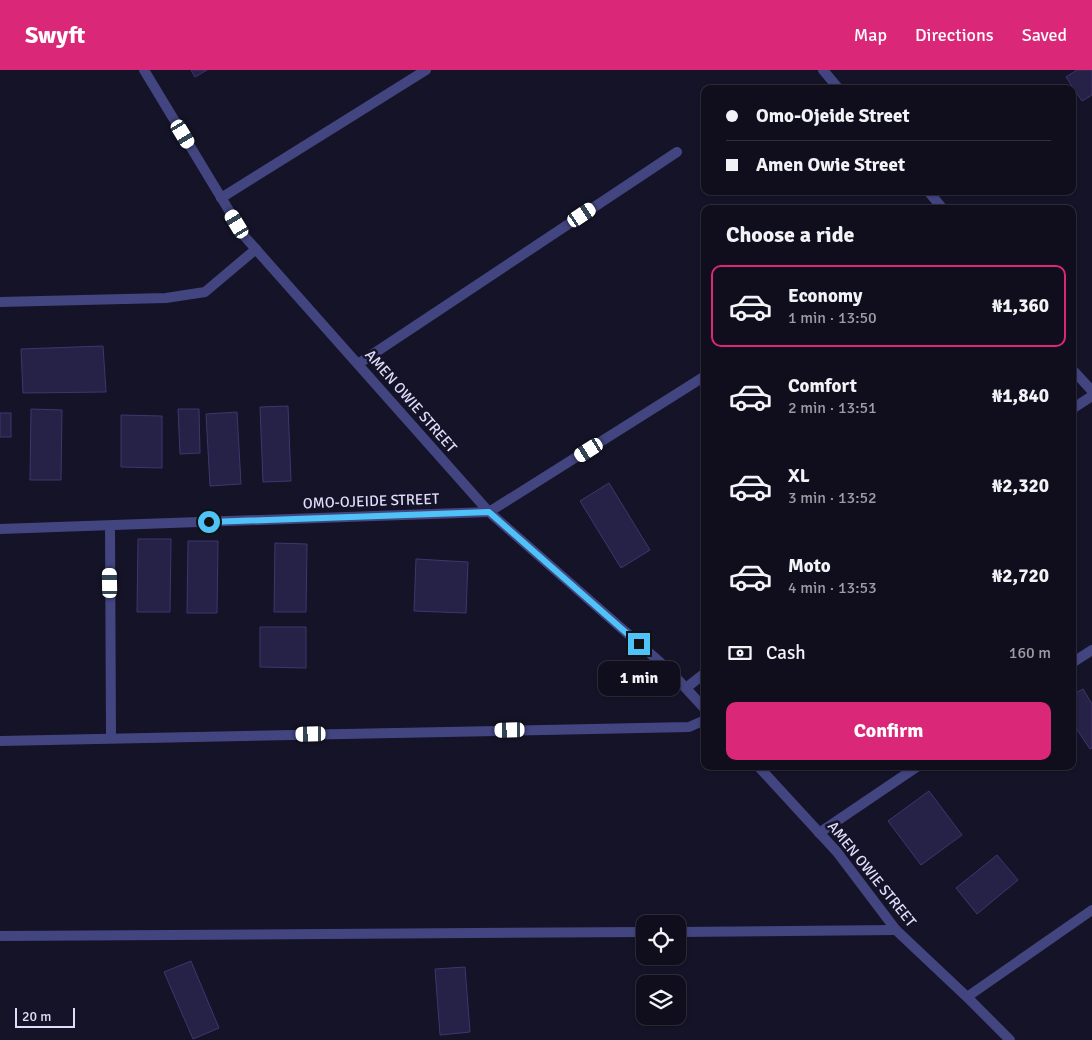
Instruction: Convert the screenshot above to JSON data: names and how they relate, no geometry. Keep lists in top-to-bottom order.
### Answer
{
  "streets": {
    "street": ["AMEN OWIE STREET", "OMO-OJEIDE STREET"]
  },
  "crossings": [
    ["AMEN OWIE STREET", "OMO-OJEIDE STREET"]
  ],
  "scale_bar": "20 m",
  "page": {
    "header": "Swyft",
    "nav": ["Map", "Directions", "Saved"],
    "banner": ["Omo-Ojeide Street", "Amen Owie Street"],
    "heading": "Choose a ride",
    "list": [
      {
        "name": "Economy",
        "note": "1 min · 13:50",
        "value": "₦1,360"
      },
      {
        "name": "Comfort",
        "note": "2 min · 13:51",
        "value": "₦1,840"
      },
      {
        "name": "XL",
        "note": "3 min · 13:52",
        "value": "₦2,320"
      },
      {
        "name": "Moto",
        "note": "4 min · 13:53",
        "value": "₦2,720"
      }
    ],
    "pay": ["Cash", "160 m"],
    "bubble": "1 min",
    "buttons": "Confirm",
    "scale": "20 m"
  }
}
